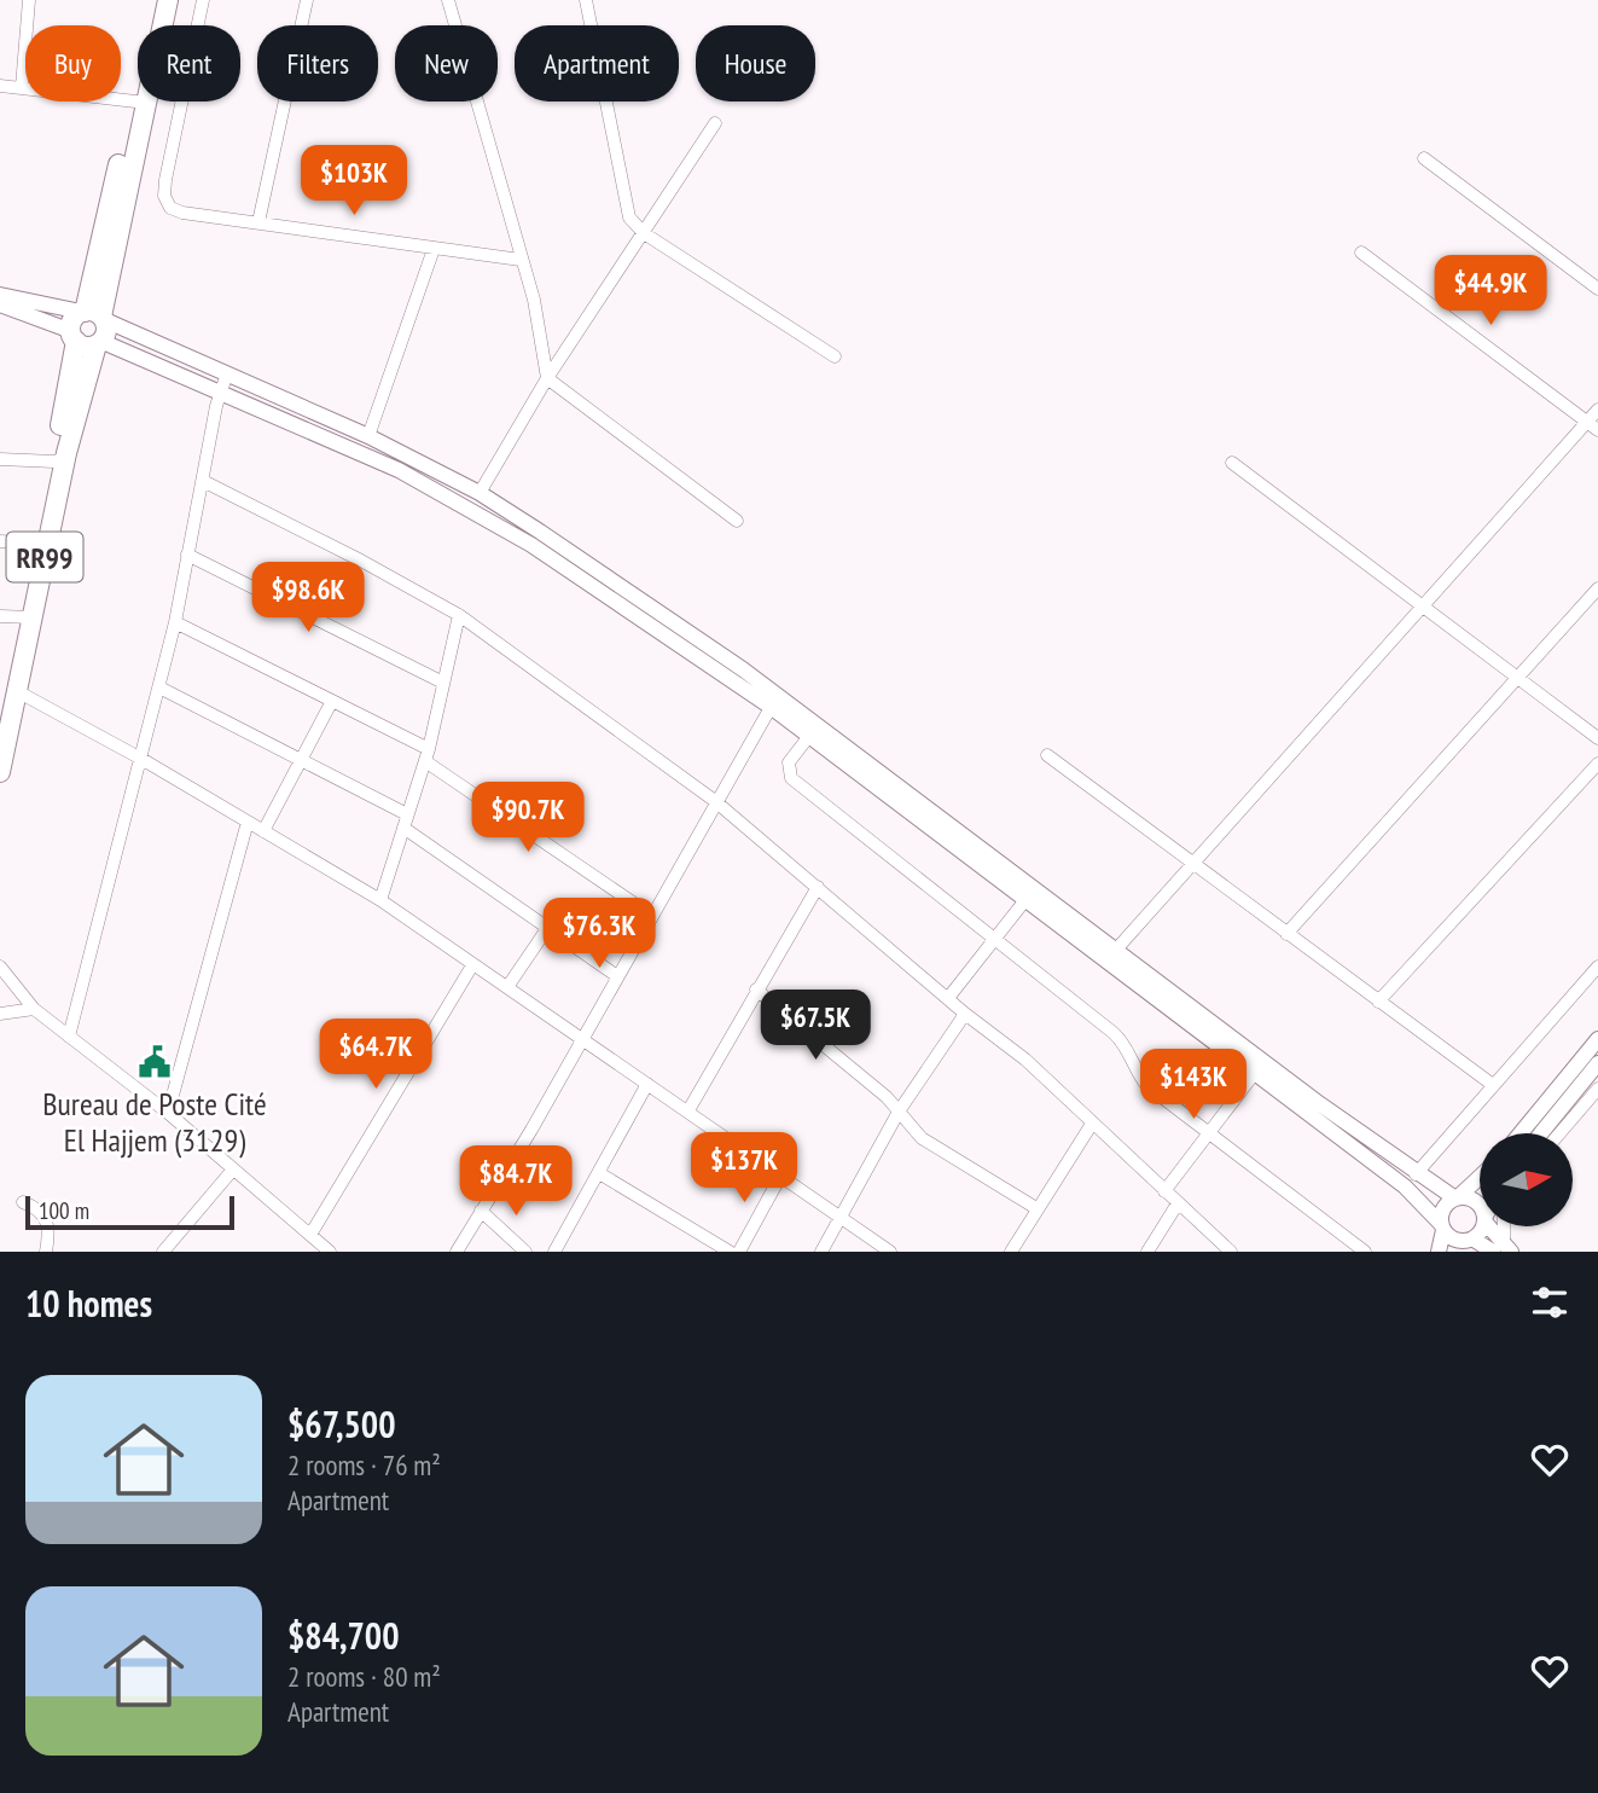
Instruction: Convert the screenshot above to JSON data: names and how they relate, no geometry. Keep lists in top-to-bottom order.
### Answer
{
  "streets": {
    "main road": ["RR99"]
  },
  "places": {
    "public building": ["Bureau de Poste Cité El Hajjem (3129)"]
  },
  "scale_bar": "100 m",
  "north": "right",
  "page": {
    "chip": [
      "Buy",
      "Rent",
      "Filters",
      "New",
      "Apartment",
      "House"
    ],
    "price": [
      "$103K",
      "$44.9K",
      "$98.6K",
      "$90.7K",
      "$76.3K",
      "$67.5K",
      "$64.7K",
      "$143K",
      "$137K",
      "$84.7K"
    ],
    "scale": "100 m",
    "heading": "10 homes",
    "list": [
      {
        "name": "$67,500",
        "note": "2 rooms · 76 m² · Apartment"
      },
      {
        "name": "$84,700",
        "note": "2 rooms · 80 m² · Apartment"
      }
    ]
  }
}
